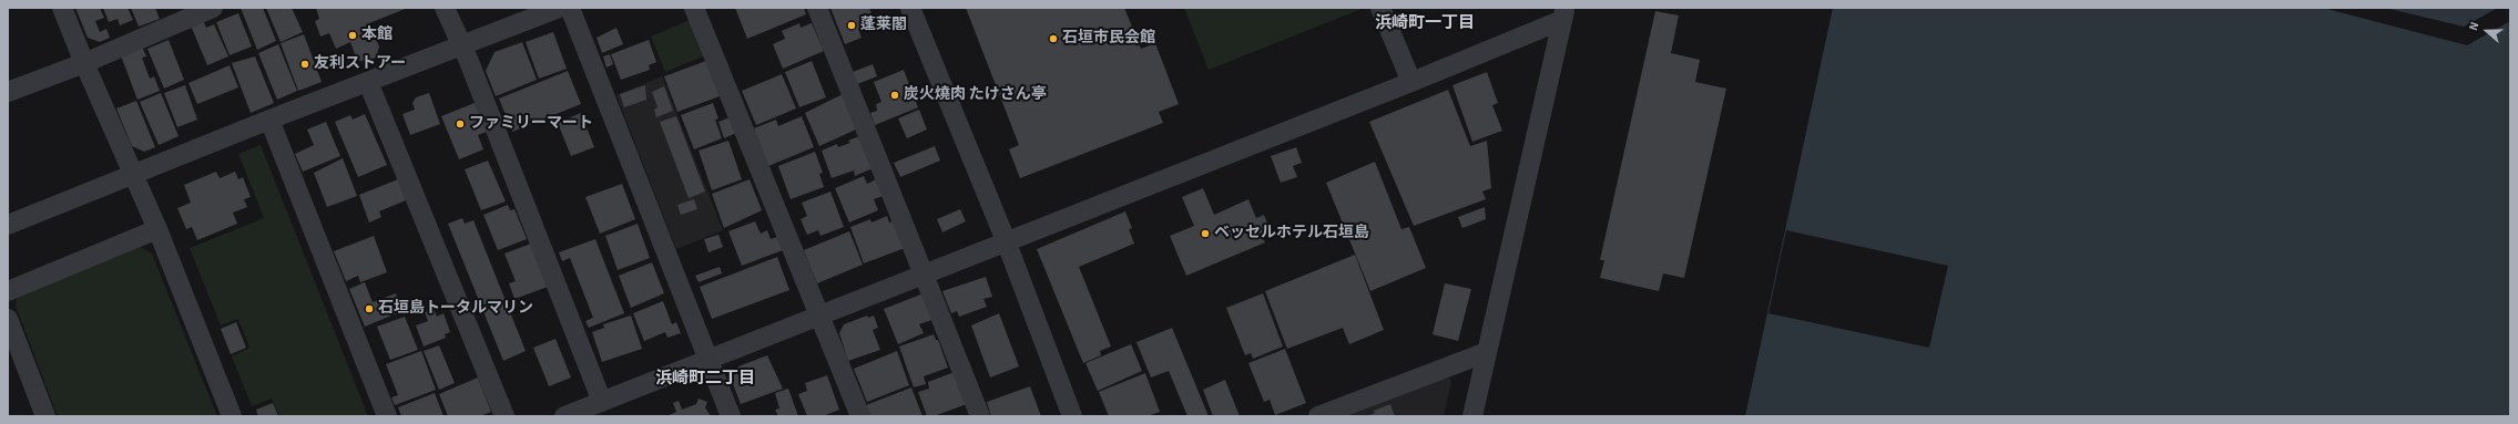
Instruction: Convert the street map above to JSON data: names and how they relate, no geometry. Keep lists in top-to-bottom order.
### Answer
{
  "districts": ["浜崎町一丁目", "浜崎町二丁目"],
  "places": [
    "蓬莱閣",
    "本館",
    "石垣市民会館",
    "友利ストアー",
    "炭火燒肉 たけさん亭",
    "ファミリーマート",
    "ベッセルホテル石垣島",
    "石垣島トータルマリン"
  ],
  "north": "left"
}
